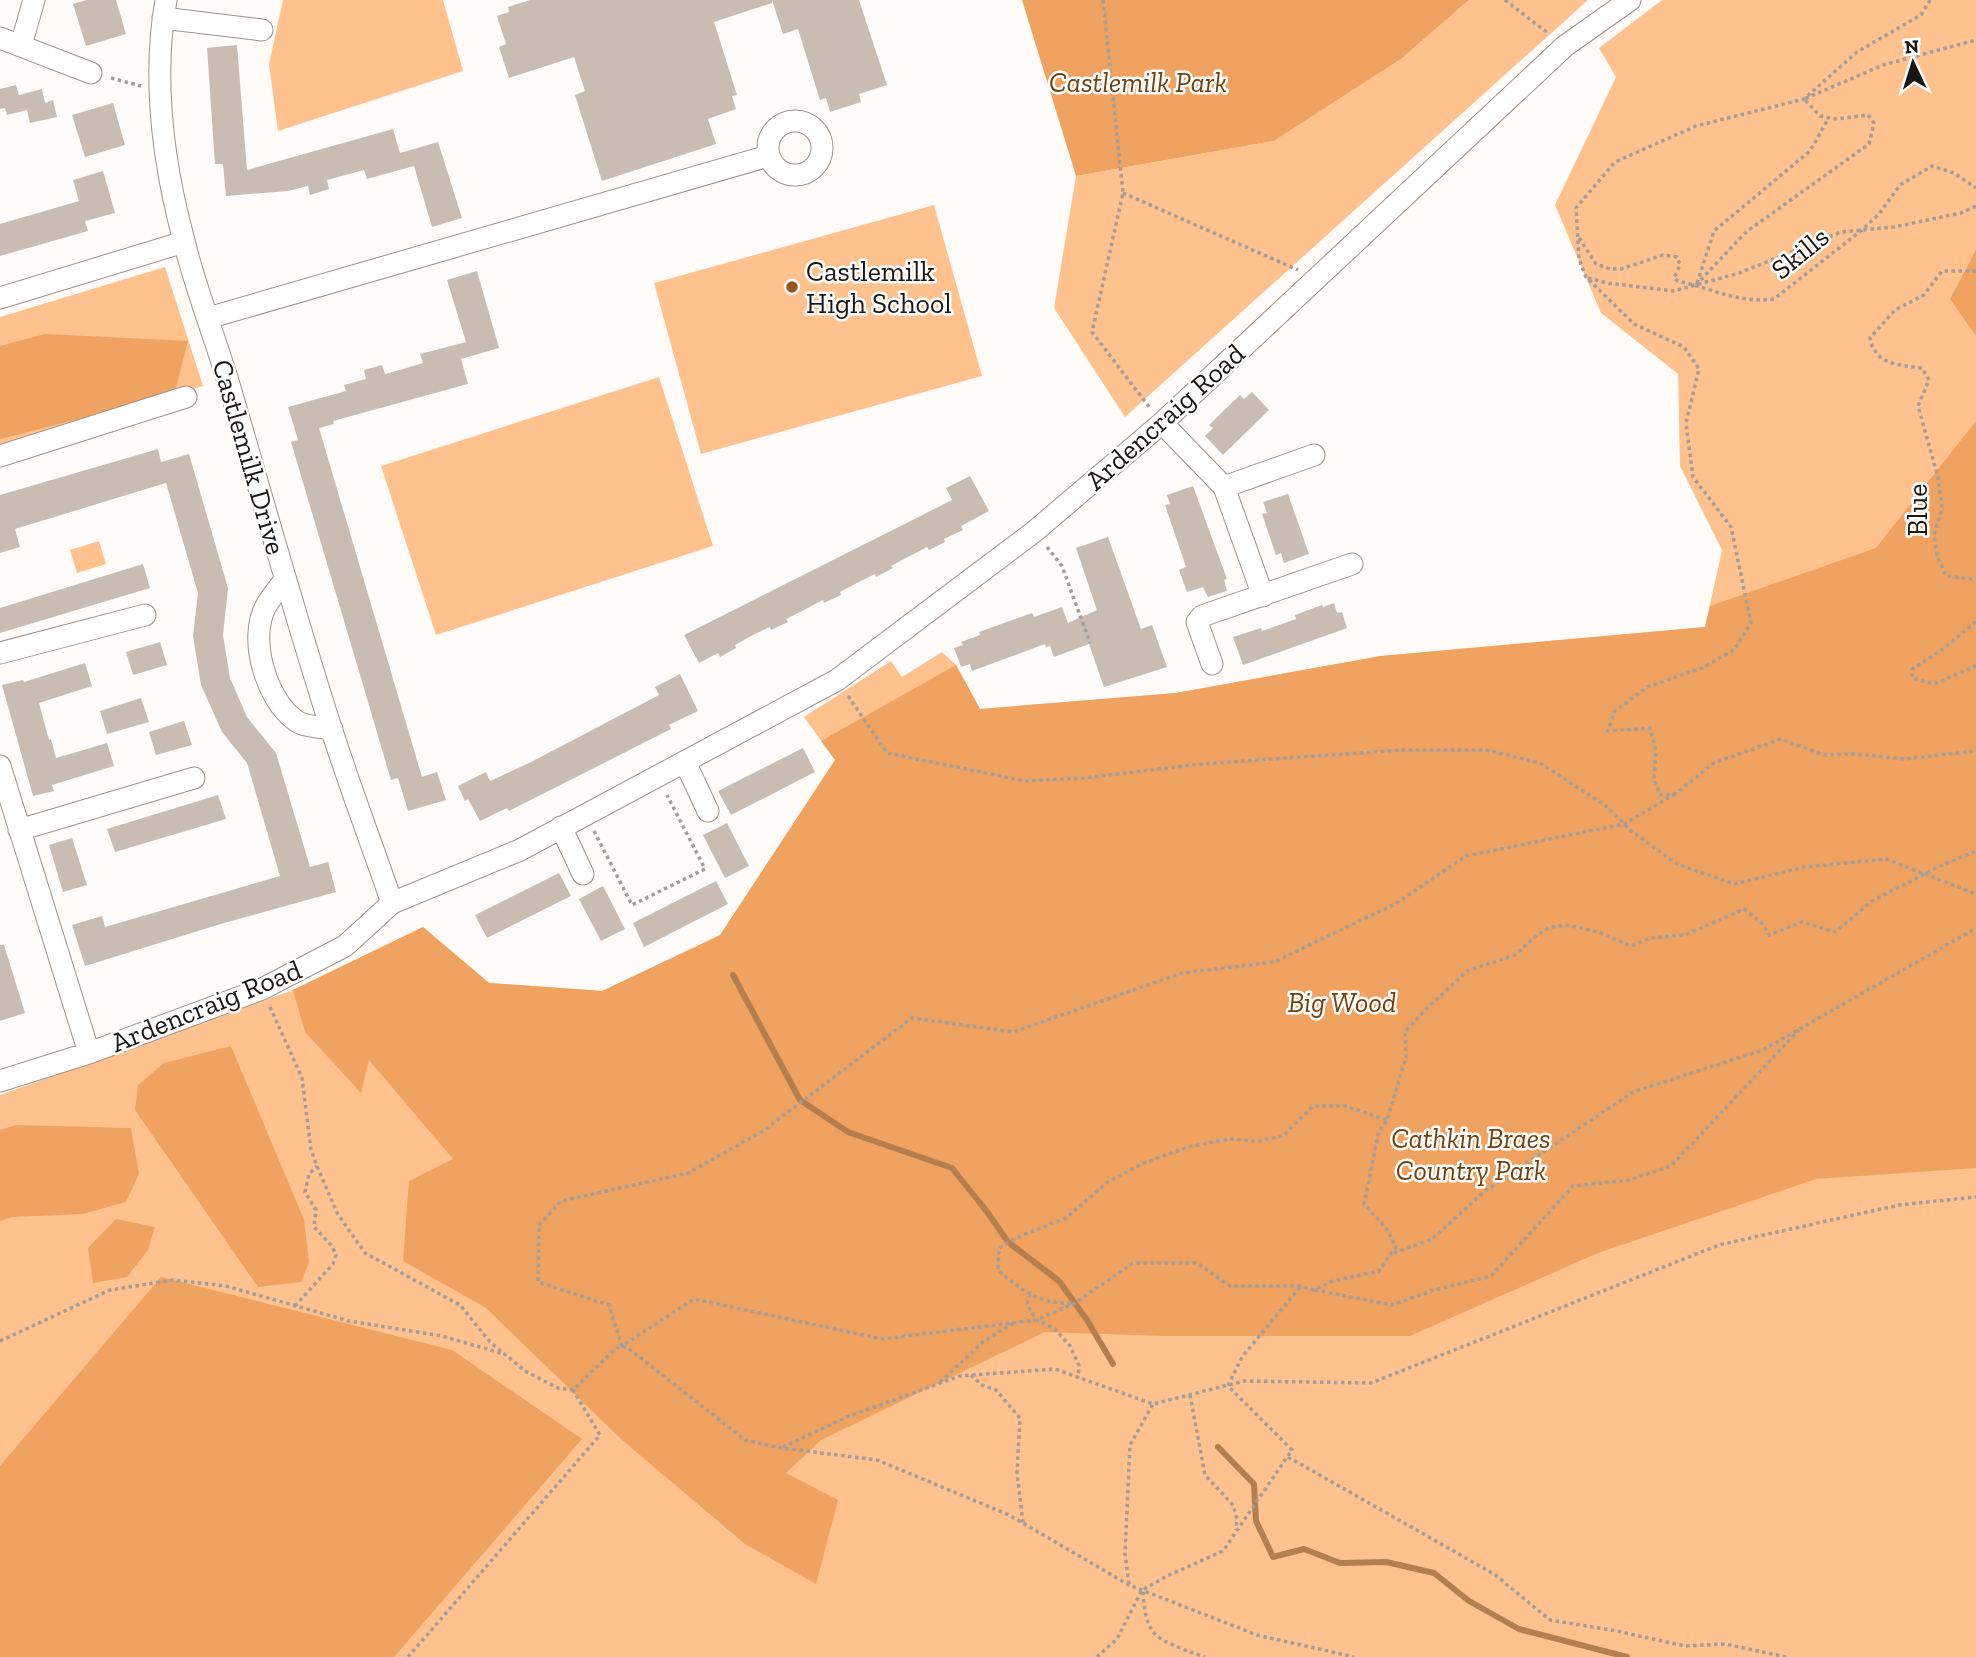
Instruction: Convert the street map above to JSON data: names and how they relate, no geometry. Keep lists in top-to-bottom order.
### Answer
{
  "streets": {
    "street": ["Ardencraig Road", "Castlemilk Drive"],
    "path": ["Skills", "Blue"]
  },
  "crossings": [
    ["Ardencraig Road", "Castlemilk Drive"]
  ],
  "parks": ["Castlemilk Park", "Big Wood", "Cathkin Braes Country Park"],
  "places": ["Castlemilk High School"],
  "north": "top"
}
